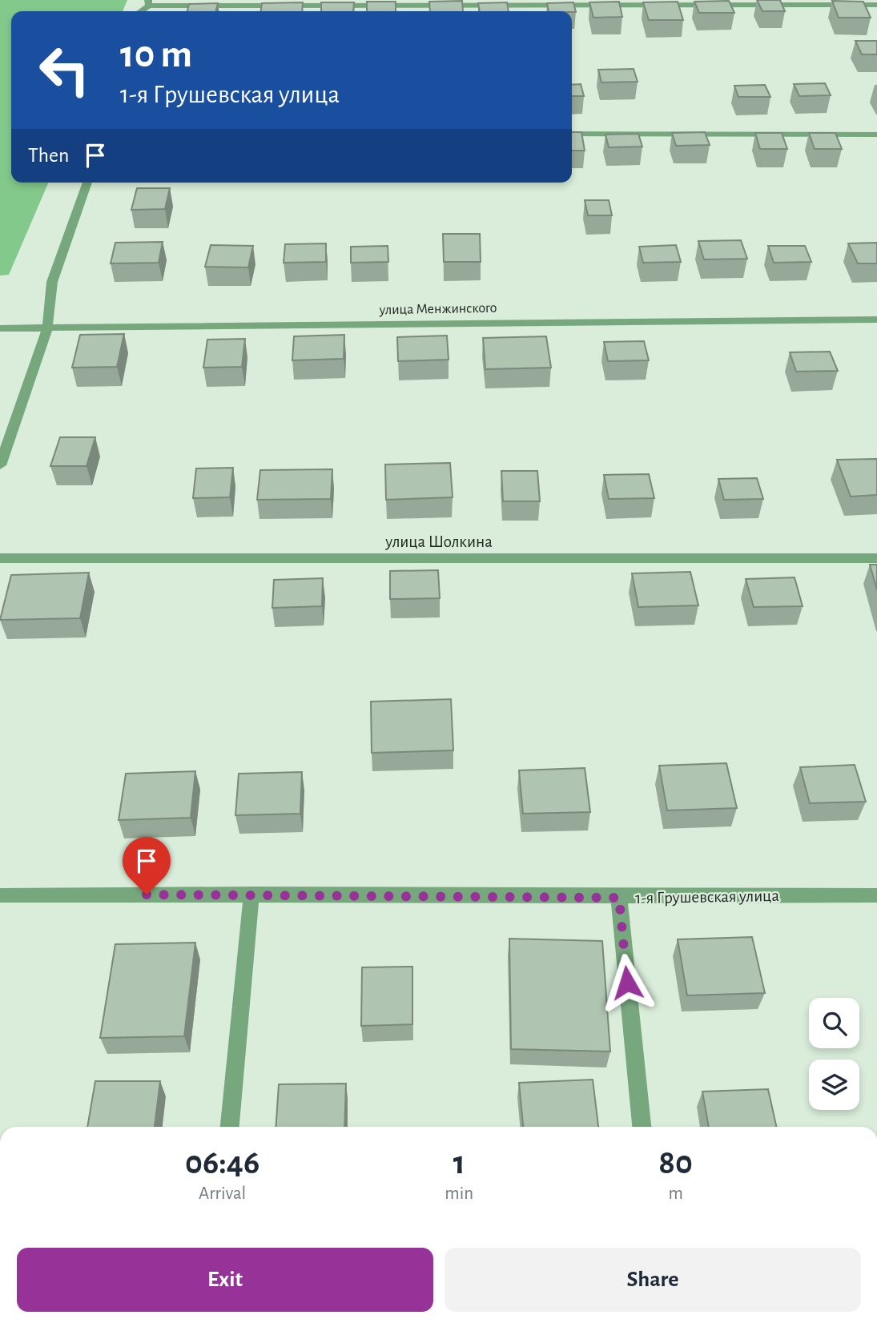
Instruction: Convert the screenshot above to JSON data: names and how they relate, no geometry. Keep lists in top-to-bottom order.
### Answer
{
  "streets": {
    "street": ["улица Менжинского", "улица Шолкина", "1-я Грушевская улица"]
  },
  "page": {
    "turn": ["10 m", "1-я Грушевская улица"],
    "then": "Then",
    "eta": [
      "06:46",
      "Arrival",
      "1",
      "min",
      "80",
      "m"
    ],
    "buttons": ["Exit", "Share"]
  }
}
